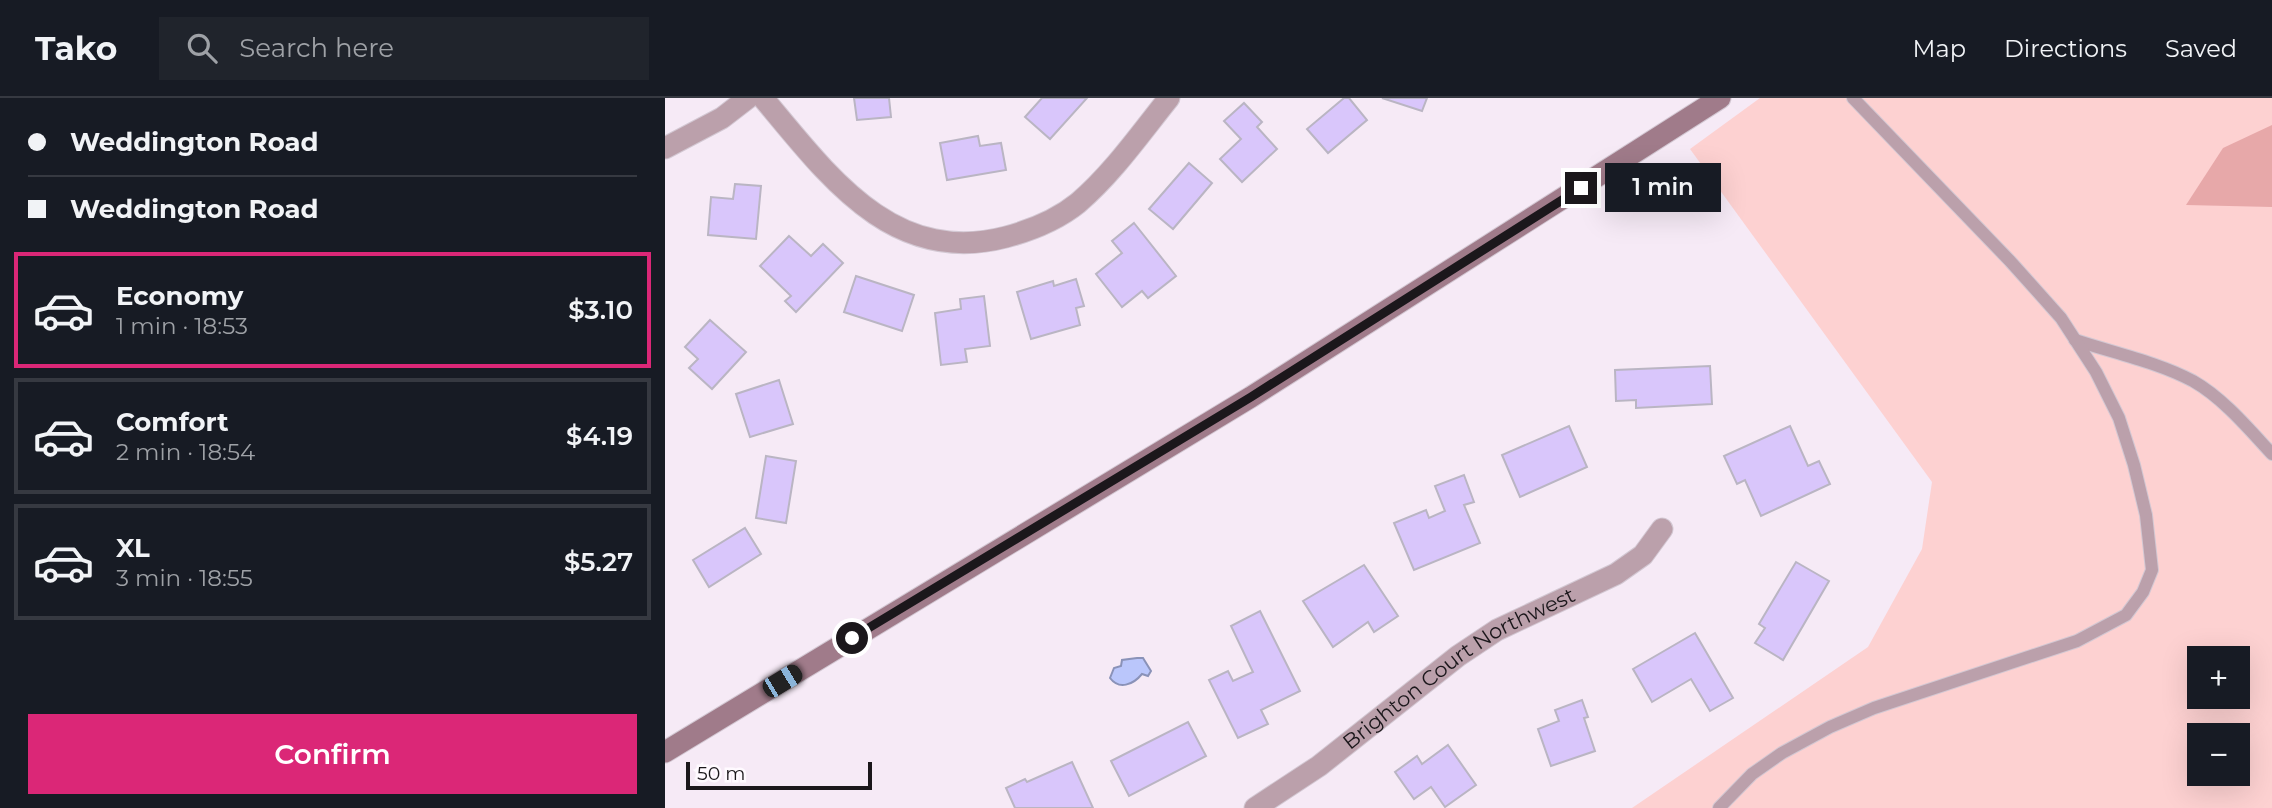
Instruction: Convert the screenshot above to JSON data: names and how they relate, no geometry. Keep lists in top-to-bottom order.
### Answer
{
  "streets": {
    "street": ["Brighton Court Northwest"]
  },
  "scale_bar": "50 m",
  "page": {
    "header": "Tako",
    "search": "Search here",
    "nav": ["Map", "Directions", "Saved"],
    "banner": ["Weddington Road", "Weddington Road"],
    "bubble": "1 min",
    "list": [
      {
        "name": "Economy",
        "note": "1 min · 18:53",
        "value": "$3.10"
      },
      {
        "name": "Comfort",
        "note": "2 min · 18:54",
        "value": "$4.19"
      },
      {
        "name": "XL",
        "note": "3 min · 18:55",
        "value": "$5.27"
      }
    ],
    "map_buttons": ["+", "−"],
    "buttons": "Confirm",
    "scale": "50 m"
  }
}
